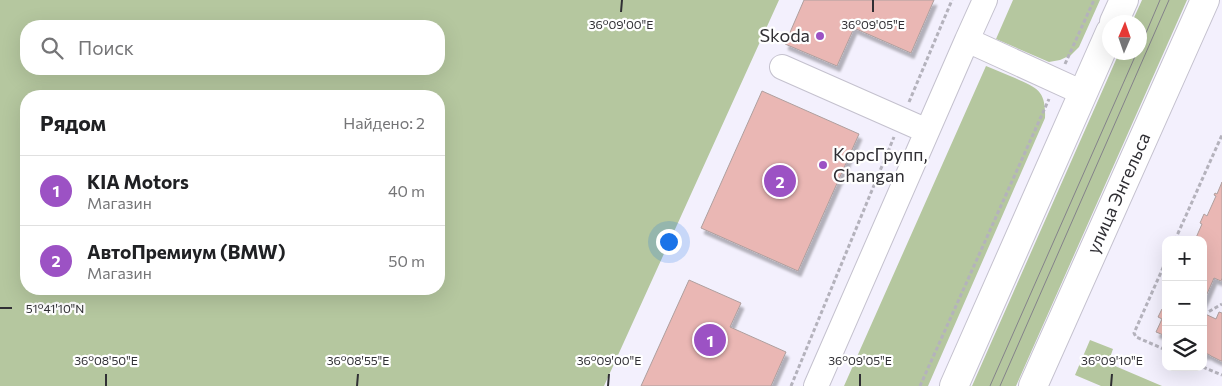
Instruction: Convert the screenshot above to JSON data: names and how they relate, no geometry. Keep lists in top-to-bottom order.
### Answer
{
  "streets": {
    "main road": ["улица Энгельса"]
  },
  "places": ["Skoda", "КорсГрупп, Changan"],
  "north": "top",
  "page": {
    "search": "Поиск",
    "heading": ["Рядом", "Найдено: 2"],
    "list": [
      {
        "mark": "1",
        "name": "KIA Motors",
        "note": "Магазин",
        "value": "40 m"
      },
      {
        "mark": "2",
        "name": "АвтоПремиум (BMW)",
        "note": "Магазин",
        "value": "50 m"
      }
    ],
    "pins": ["2", "1"],
    "map_buttons": ["+", "−"]
  },
  "coordinates": [
    "36°09'00\"E",
    "36°09'05\"E",
    "51°41'10\"N",
    "36°08'50\"E",
    "36°08'55\"E",
    "36°09'10\"E"
  ]
}
